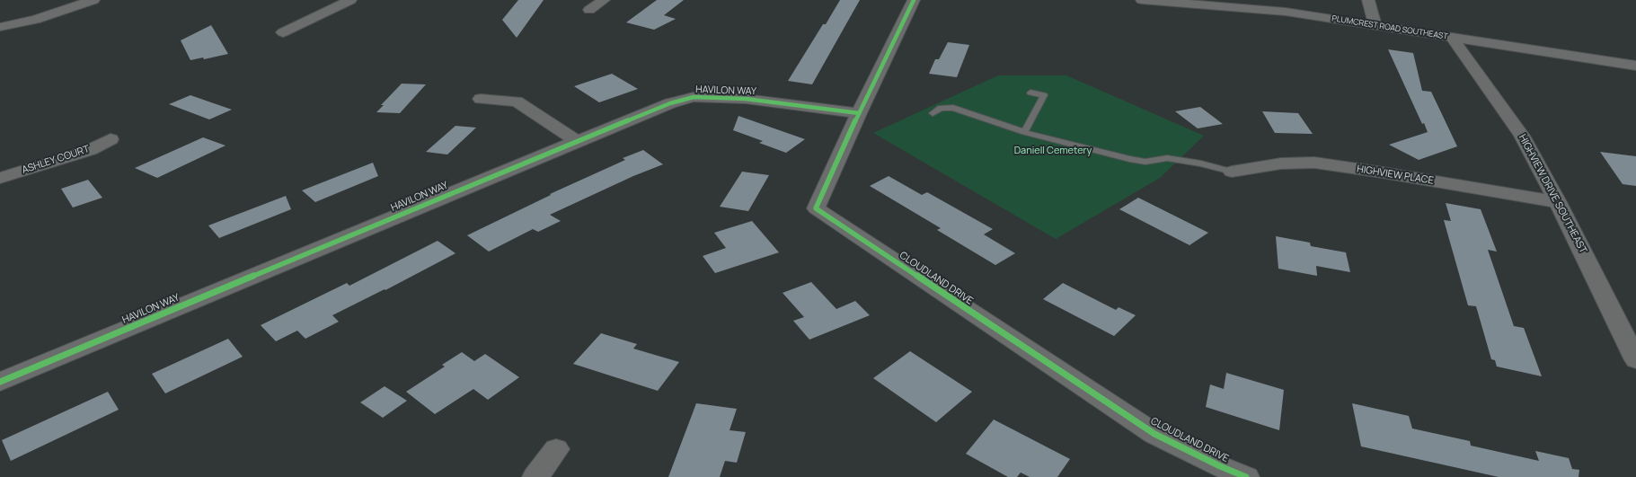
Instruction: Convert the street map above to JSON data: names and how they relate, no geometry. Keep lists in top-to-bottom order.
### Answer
{
  "streets": {
    "street": [
      "PLUMCREST ROAD SOUTHEAST",
      "HAVILON WAY",
      "ASHLEY COURT",
      "HIGHVIEW PLACE",
      "HIGHVIEW DRIVE SOUTHEAST",
      "CLOUDLAND DRIVE"
    ]
  },
  "crossings": [
    ["PLUMCREST ROAD SOUTHEAST", "HIGHVIEW DRIVE SOUTHEAST"],
    ["HAVILON WAY", "CLOUDLAND DRIVE"],
    ["HIGHVIEW PLACE", "HIGHVIEW DRIVE SOUTHEAST"]
  ],
  "parks": ["Daniell Cemetery"]
}
